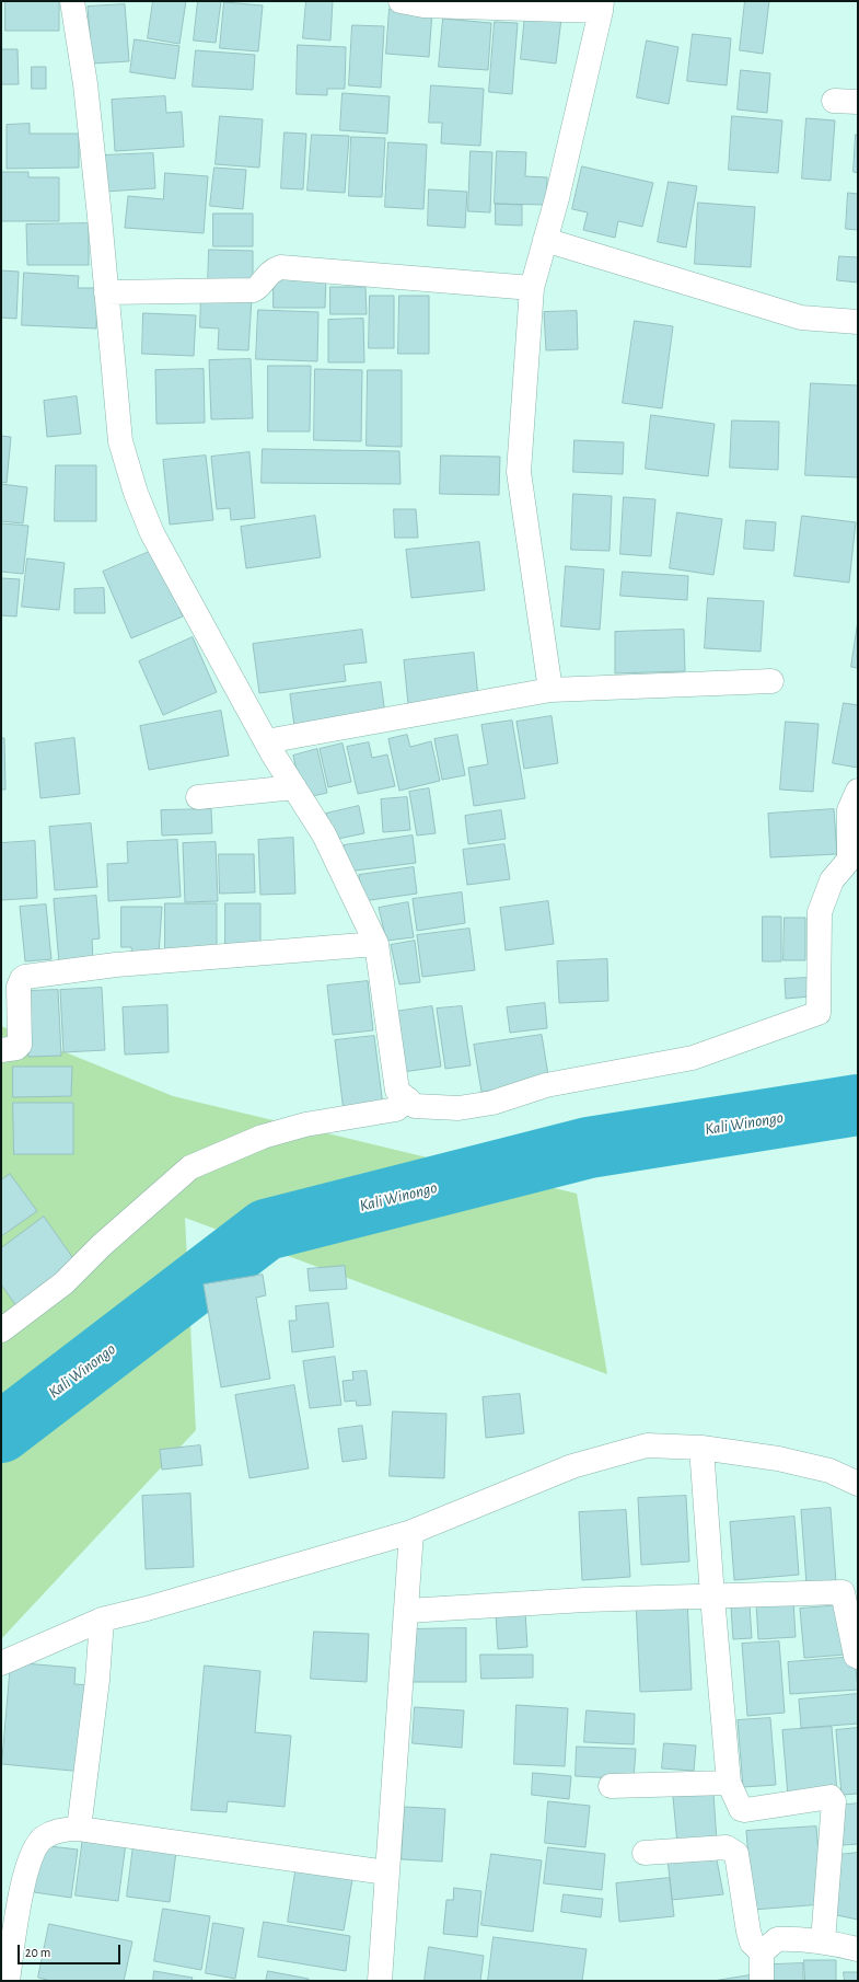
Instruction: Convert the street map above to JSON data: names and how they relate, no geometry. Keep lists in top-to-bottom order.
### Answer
{
  "water": ["Kali Winongo"],
  "scale_bar": "20 m"
}
